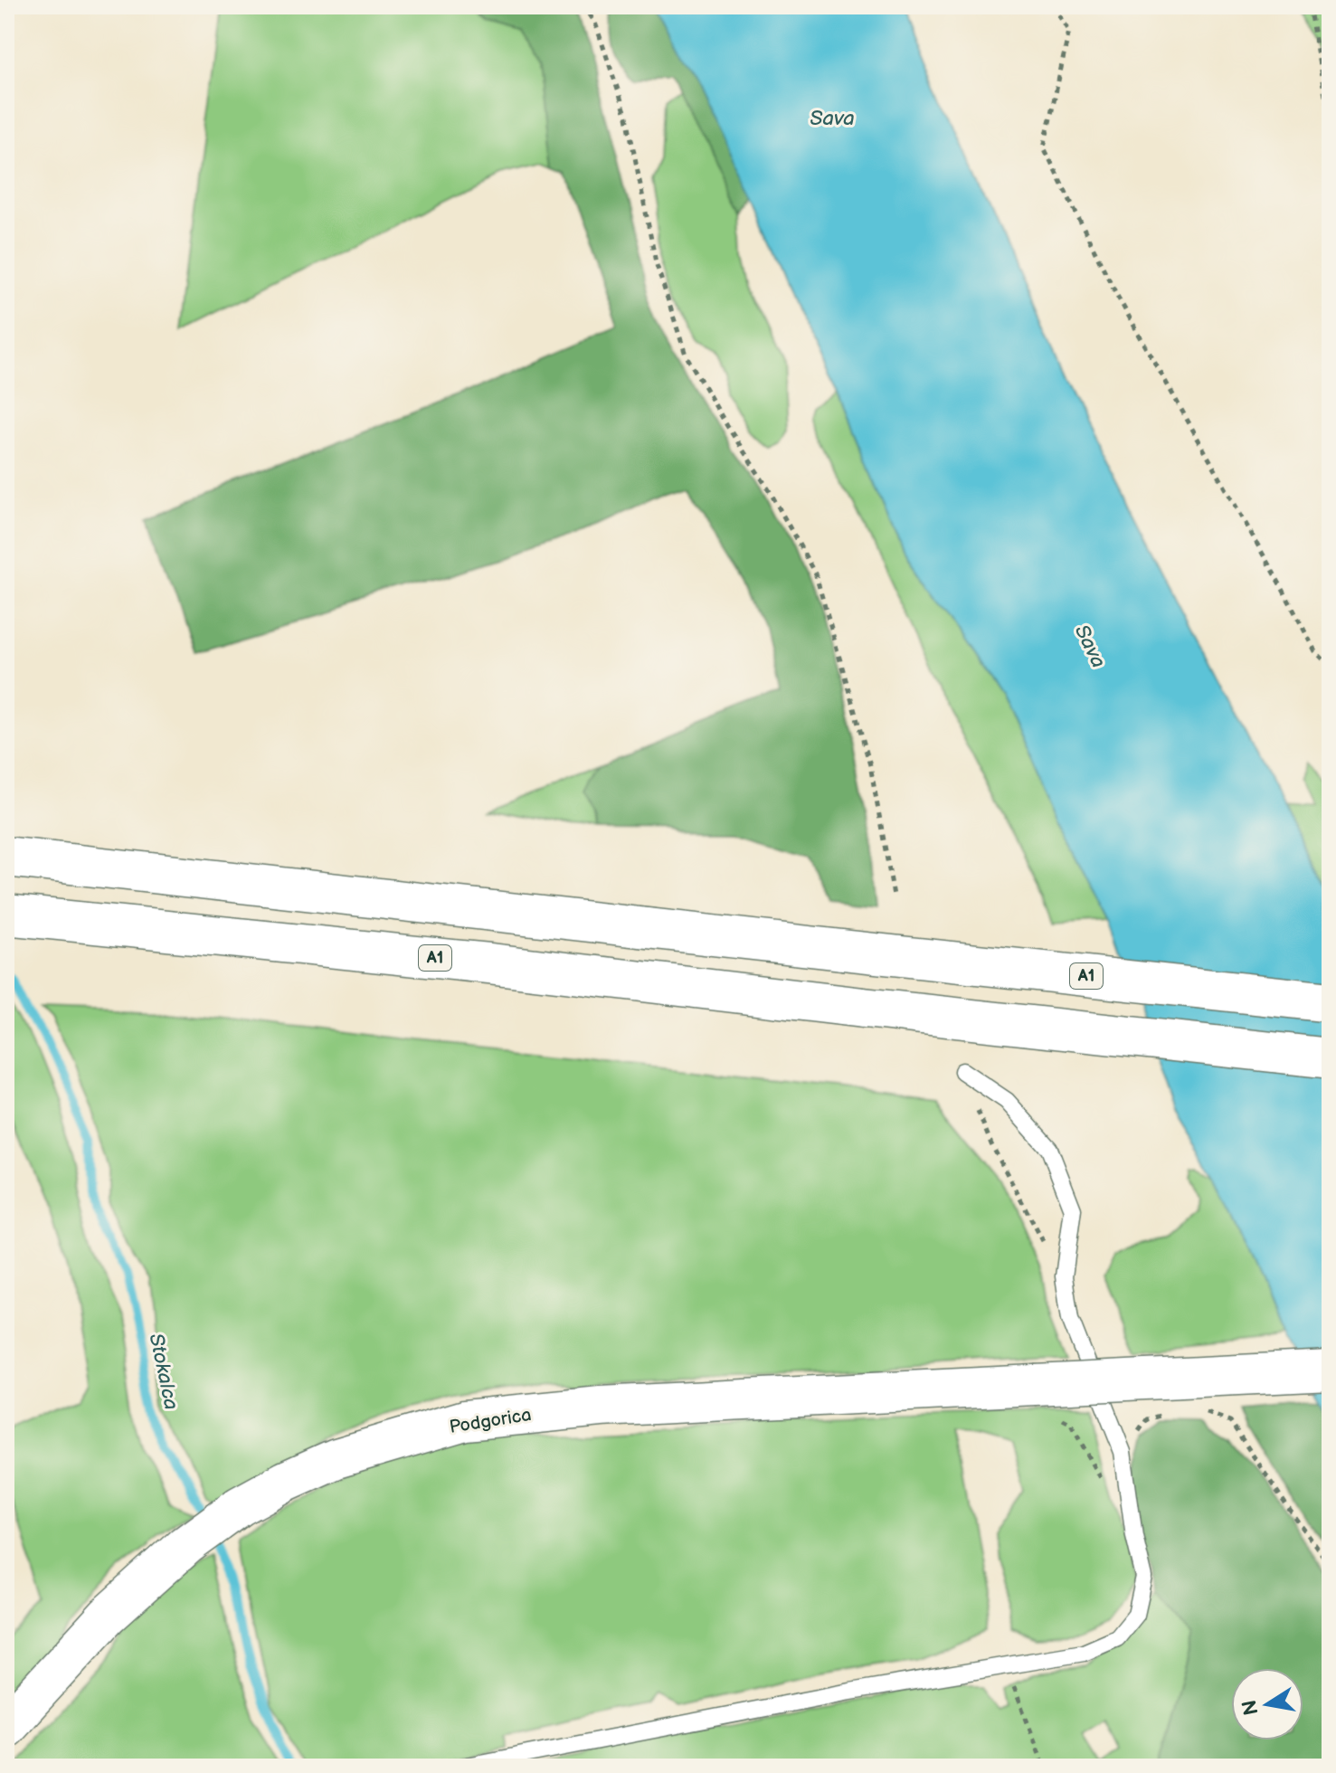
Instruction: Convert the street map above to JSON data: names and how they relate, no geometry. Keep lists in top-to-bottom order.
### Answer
{
  "streets": {
    "main road": ["A1", "Podgorica"]
  },
  "water": ["Sava", "Stokalca"],
  "north": "left"
}
